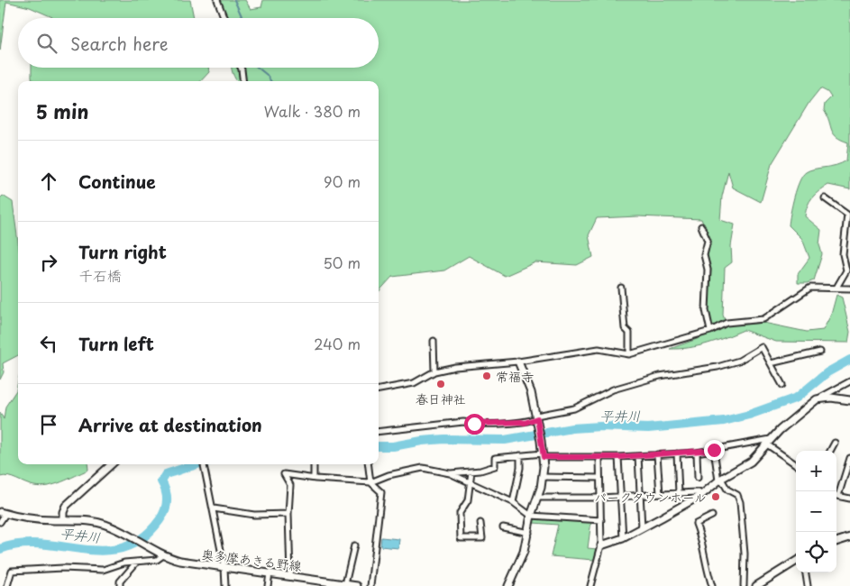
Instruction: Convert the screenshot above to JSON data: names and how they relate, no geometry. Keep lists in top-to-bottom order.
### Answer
{
  "streets": {
    "street": ["奥多摩あきる野線"]
  },
  "water": ["平井川"],
  "places": ["常福寺", "春日神社", "パークタウンホール"],
  "page": {
    "search": "Search here",
    "heading": ["5 min", "Walk · 380 m"],
    "list": [
      ["Continue", "90 m"],
      ["Turn right", "千石橋", "50 m"],
      ["Turn left", "240 m"],
      "Arrive at destination"
    ],
    "map_buttons": ["+", "−"]
  }
}
